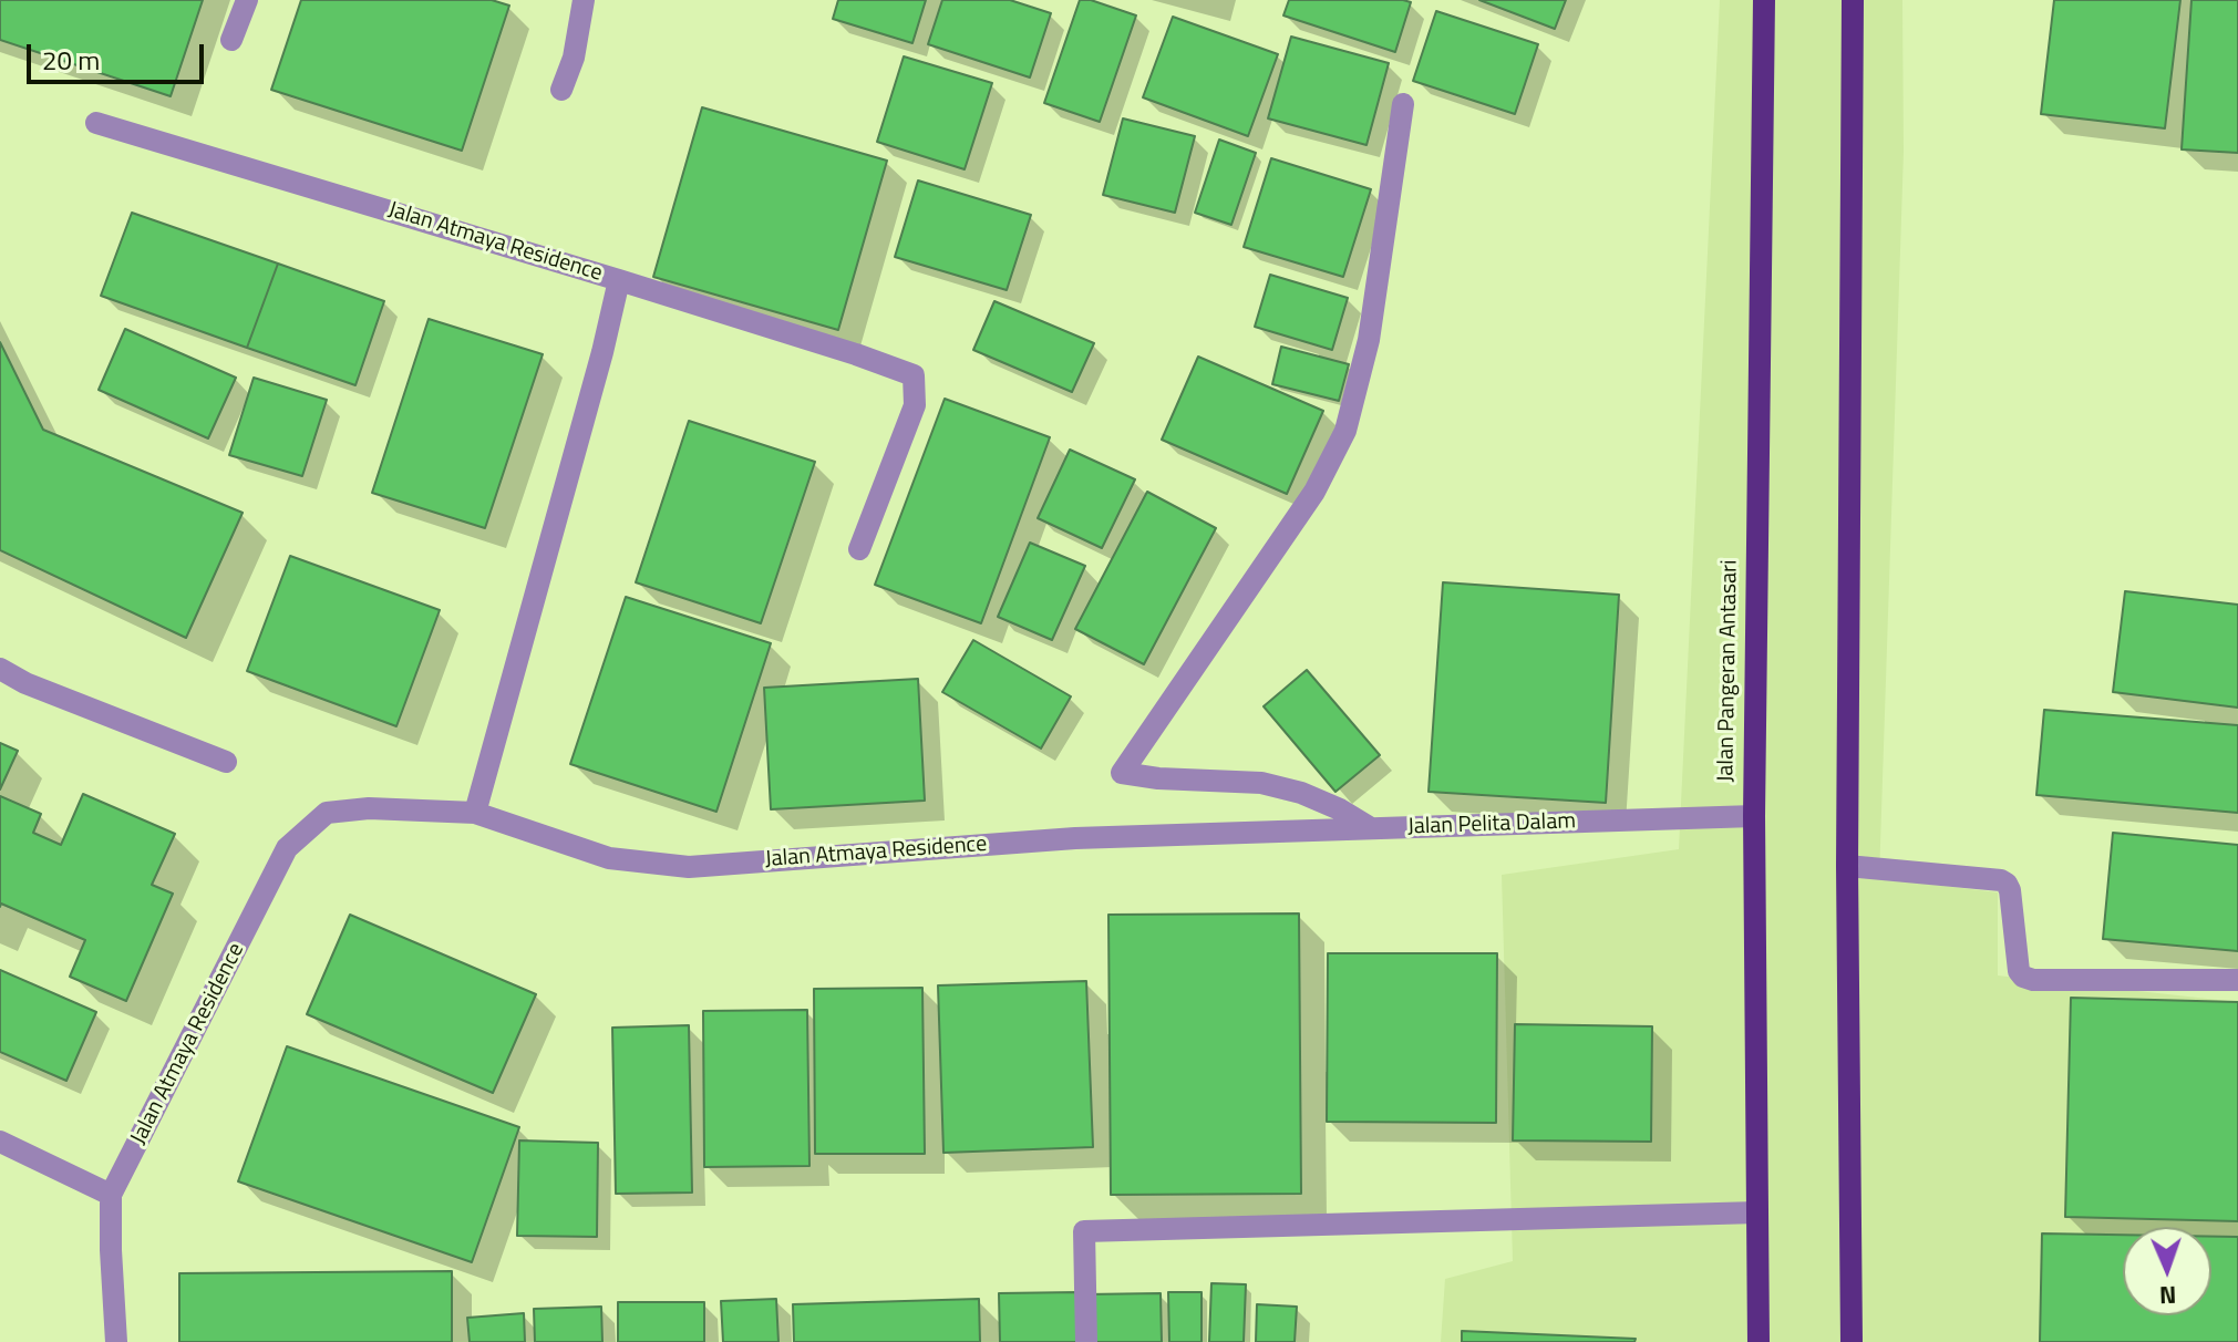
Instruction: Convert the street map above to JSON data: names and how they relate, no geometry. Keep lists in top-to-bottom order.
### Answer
{
  "streets": {
    "main road": ["Jalan Pangeran Antasari"],
    "street": ["Jalan Atmaya Residence", "Jalan Pelita Dalam"]
  },
  "crossings": [
    ["Jalan Atmaya Residence", "Jalan Pelita Dalam"],
    ["Jalan Pangeran Antasari", "Jalan Pelita Dalam"]
  ],
  "scale_bar": "20 m",
  "north": "bottom"
}
